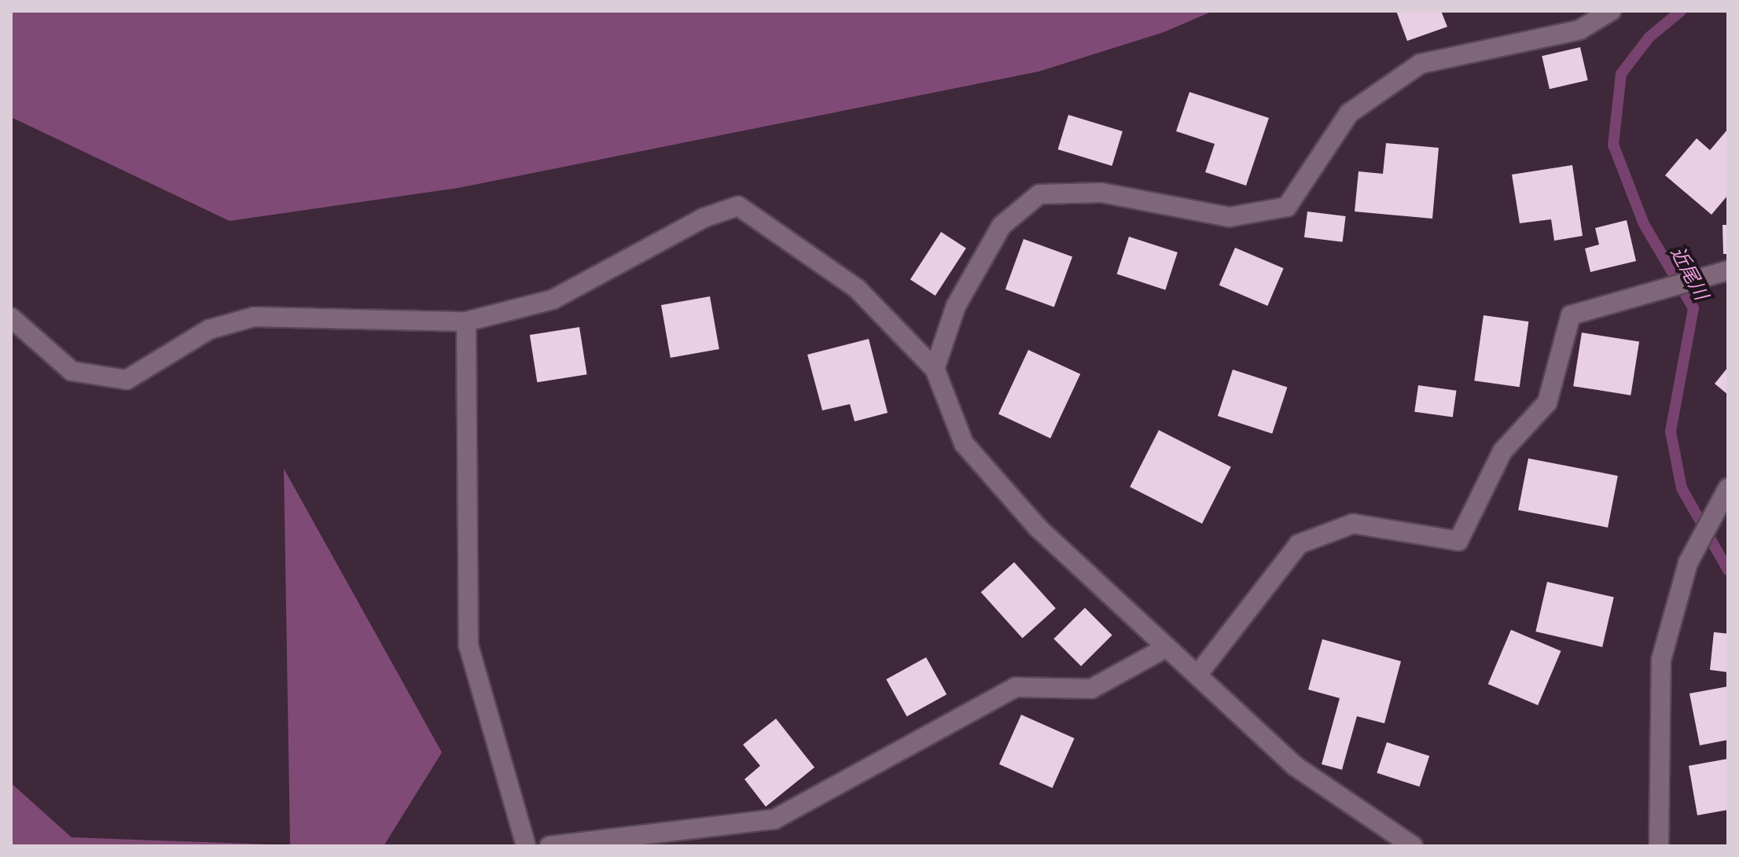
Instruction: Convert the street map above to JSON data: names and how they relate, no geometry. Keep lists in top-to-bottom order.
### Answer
{
  "water": ["近尾川"]
}
